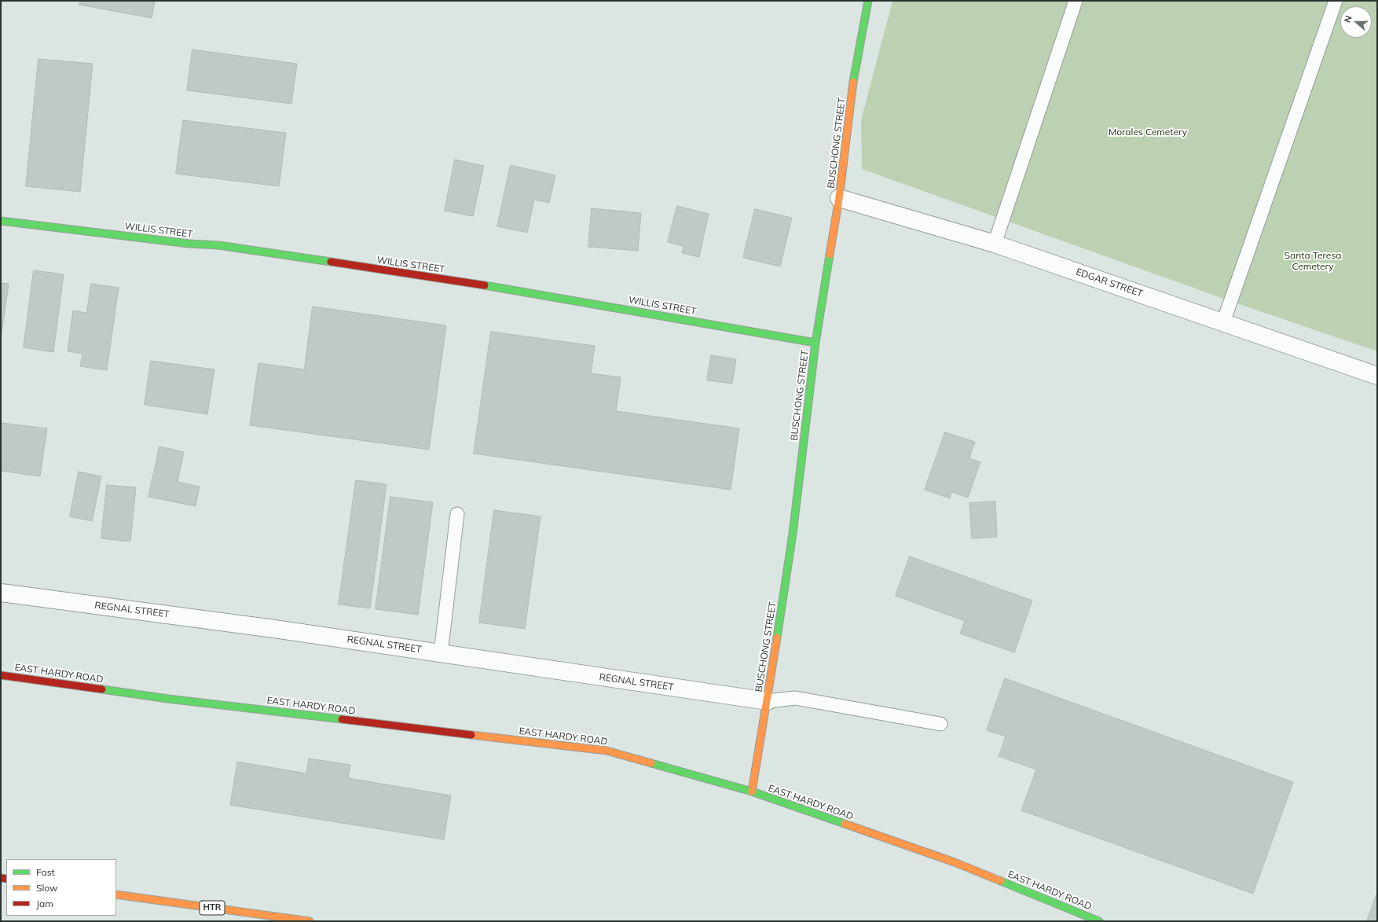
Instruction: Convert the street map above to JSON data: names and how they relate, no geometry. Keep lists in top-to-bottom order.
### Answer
{
  "streets": {
    "main road": [
      "BUSCHONG STREET",
      "WILLIS STREET",
      "EAST HARDY ROAD",
      "HTR"
    ],
    "street": ["EDGAR STREET", "REGNAL STREET"]
  },
  "crossings": [
    ["BUSCHONG STREET", "WILLIS STREET"],
    ["BUSCHONG STREET", "EDGAR STREET"],
    ["BUSCHONG STREET", "REGNAL STREET"],
    ["BUSCHONG STREET", "EAST HARDY ROAD"]
  ],
  "parks": ["Morales Cemetery", "Santa Teresa Cemetery"],
  "legend": ["Fast", "Slow", "Jam"],
  "north": "left"
}
